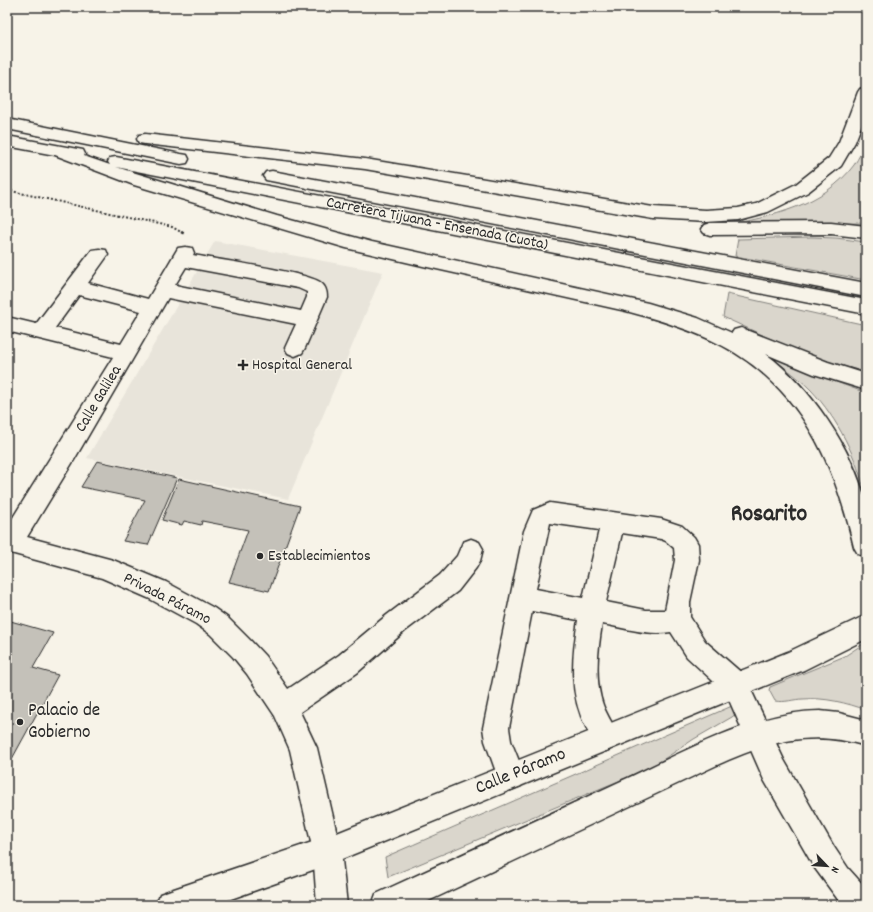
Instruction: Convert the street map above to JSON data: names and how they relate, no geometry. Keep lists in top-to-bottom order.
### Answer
{
  "streets": {
    "main road": [
      "Carretera Tijuana - Ensenada (Cuota)",
      "Calle Galilea",
      "Privada Páramo",
      "Calle Páramo"
    ]
  },
  "crossings": [
    ["Calle Galilea", "Privada Páramo"],
    ["Privada Páramo", "Calle Páramo"]
  ],
  "districts": ["Rosarito"],
  "places": {
    "health": ["Hospital General"],
    "other": ["Establecimientos", "Palacio de Gobierno"]
  },
  "north": "bottom right"
}
